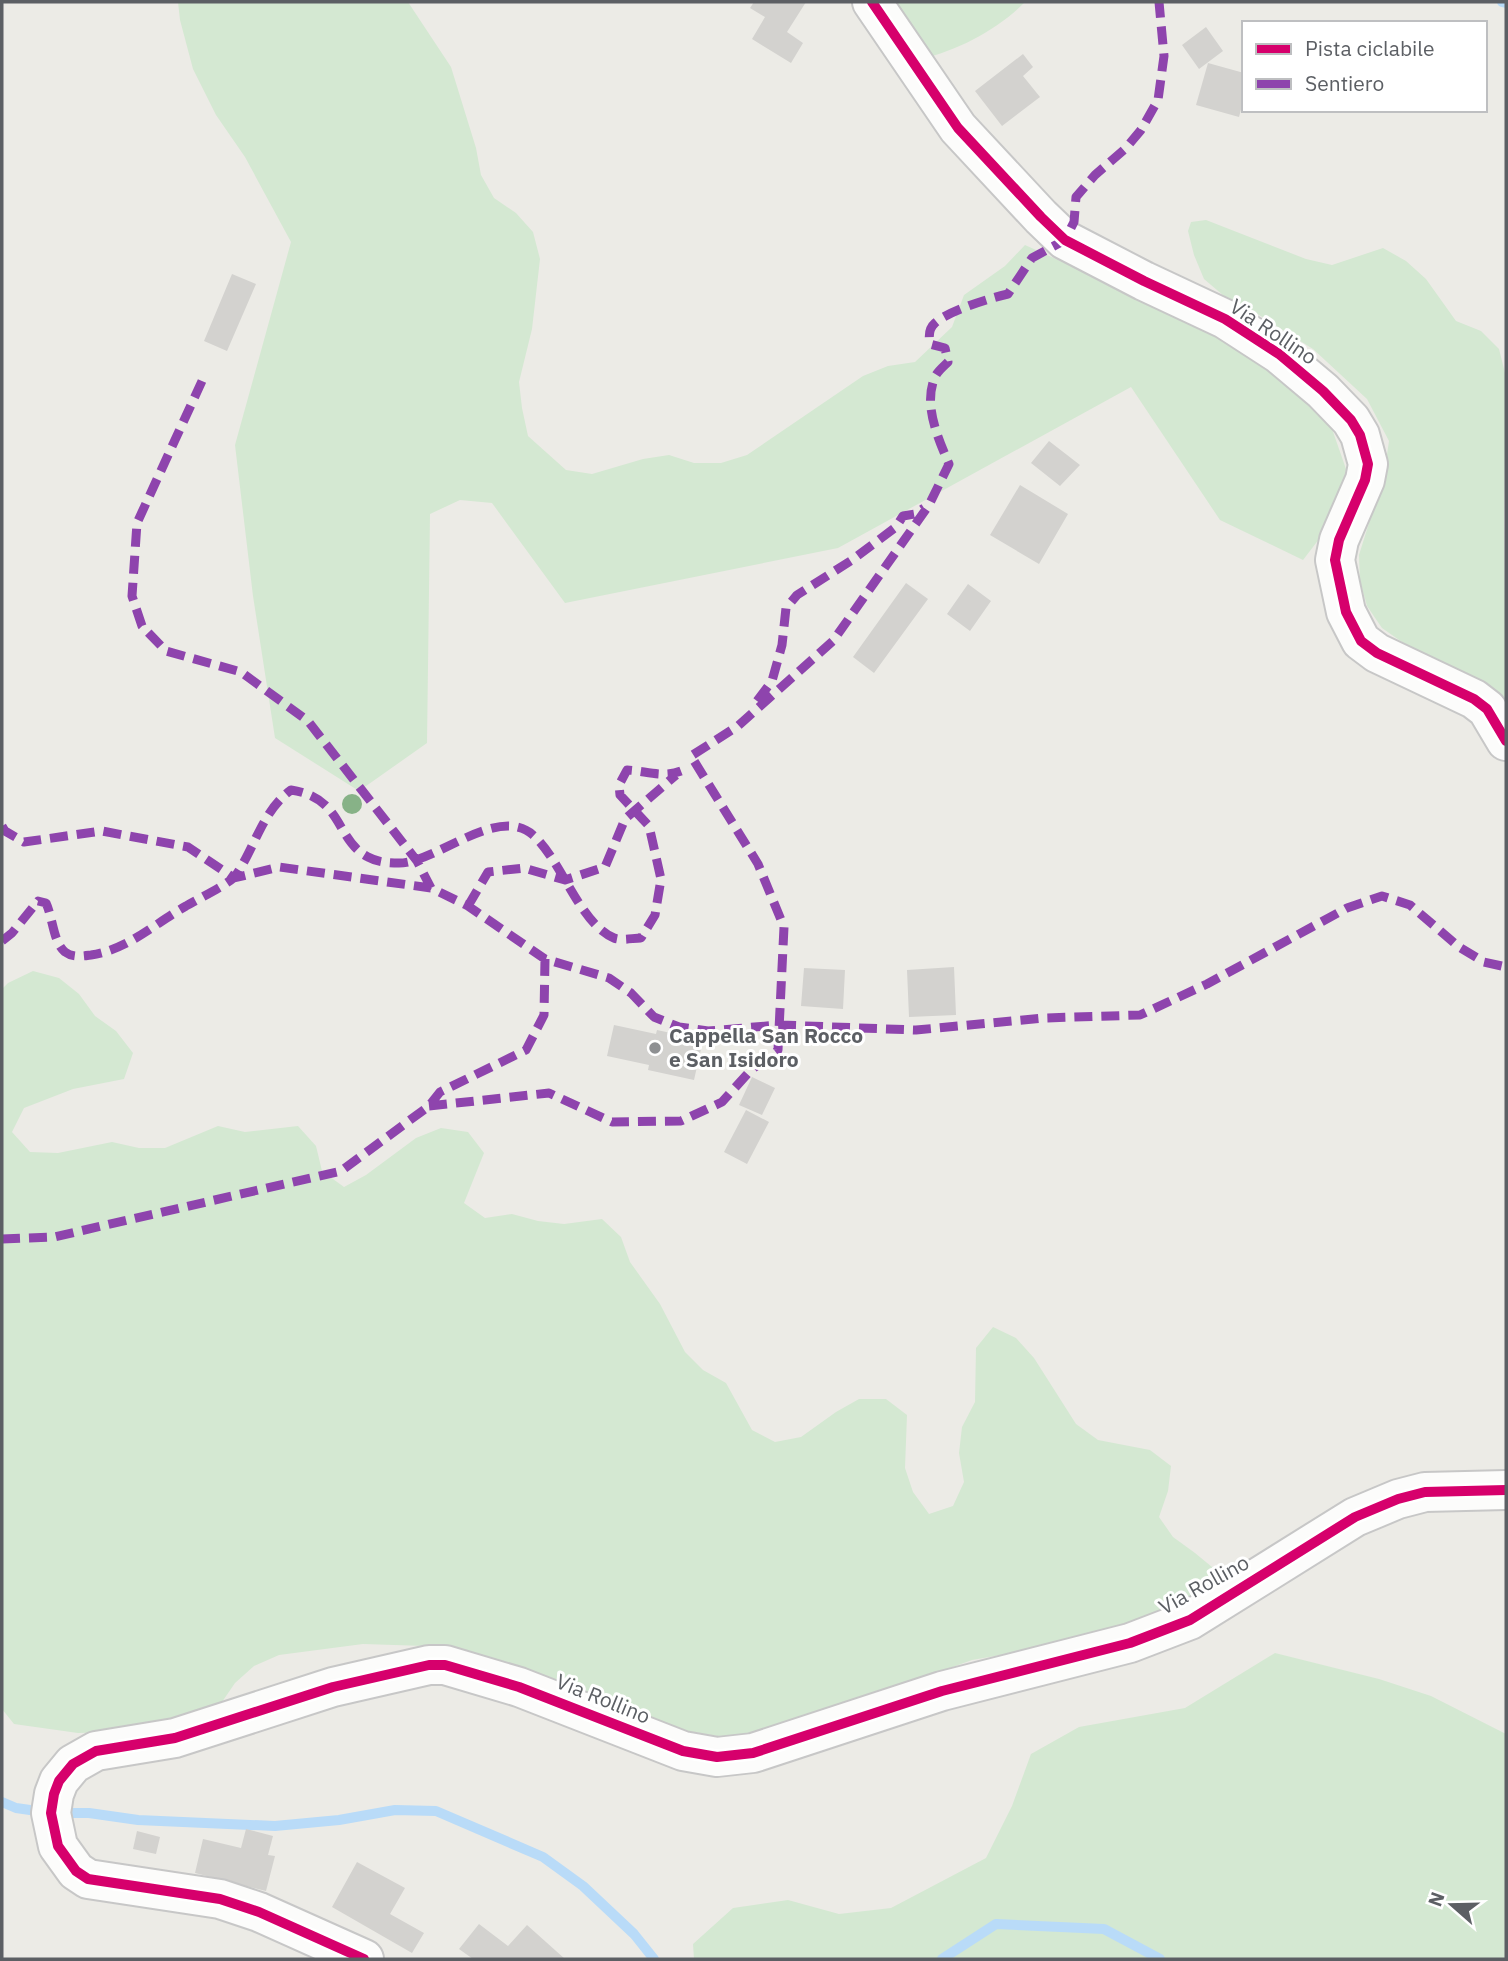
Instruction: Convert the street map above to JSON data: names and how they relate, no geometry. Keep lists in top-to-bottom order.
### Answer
{
  "streets": {
    "street": ["Via Rollino"]
  },
  "places": ["Cappella San Rocco e San Isidoro"],
  "legend": ["Pista ciclabile", "Sentiero"],
  "north": "left"
}
